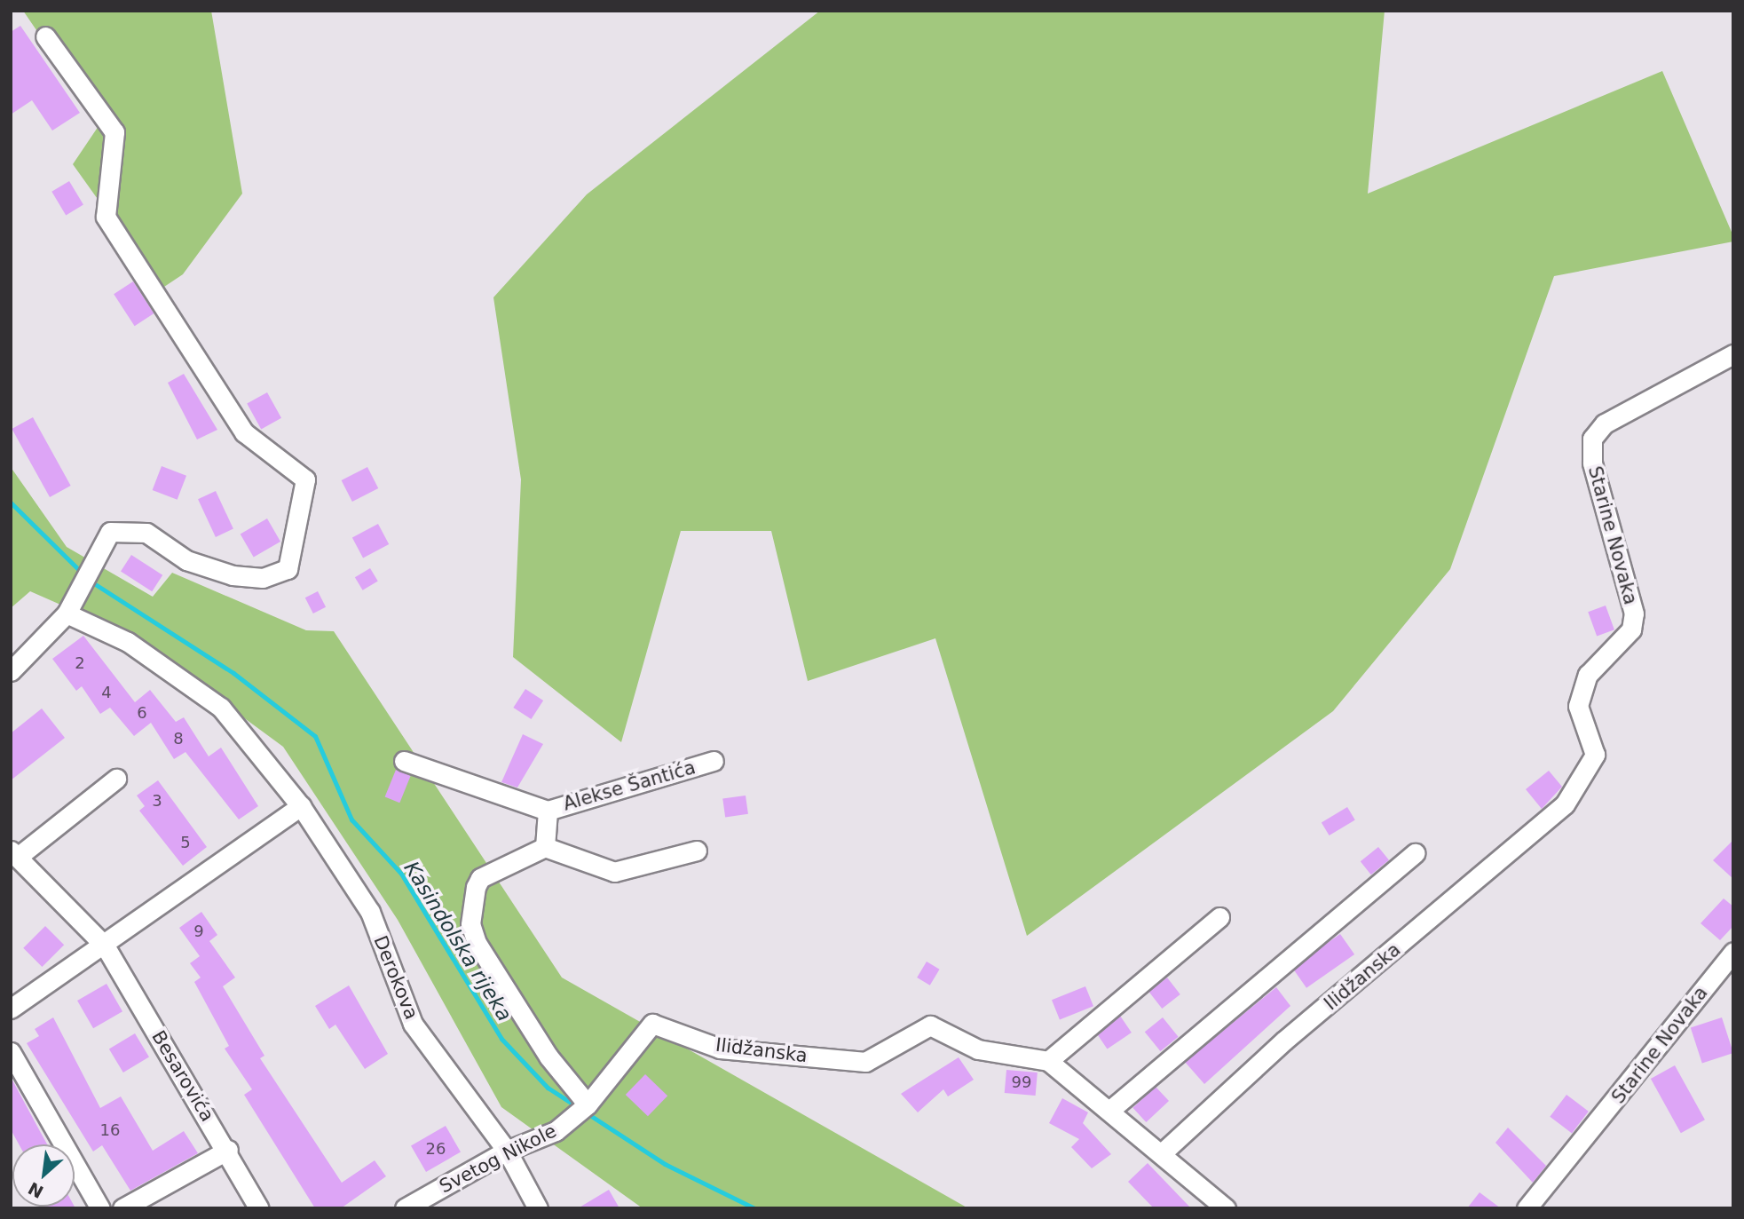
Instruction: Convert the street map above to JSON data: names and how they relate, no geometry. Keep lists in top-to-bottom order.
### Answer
{
  "streets": {
    "street": [
      "Starine Novaka",
      "Alekse Šantića",
      "Ilidžanska",
      "Derokova",
      "Besarovića",
      "Svetog Nikole"
    ]
  },
  "crossings": [
    ["Starine Novaka", "Ilidžanska"],
    ["Ilidžanska", "Svetog Nikole"],
    ["Derokova", "Svetog Nikole"]
  ],
  "water": ["Kasindolska rijeka"],
  "house_numbers": [
    "2",
    "4",
    "6",
    "8",
    "3",
    "5",
    "9",
    "99",
    "16",
    "26"
  ],
  "north": "bottom left"
}
